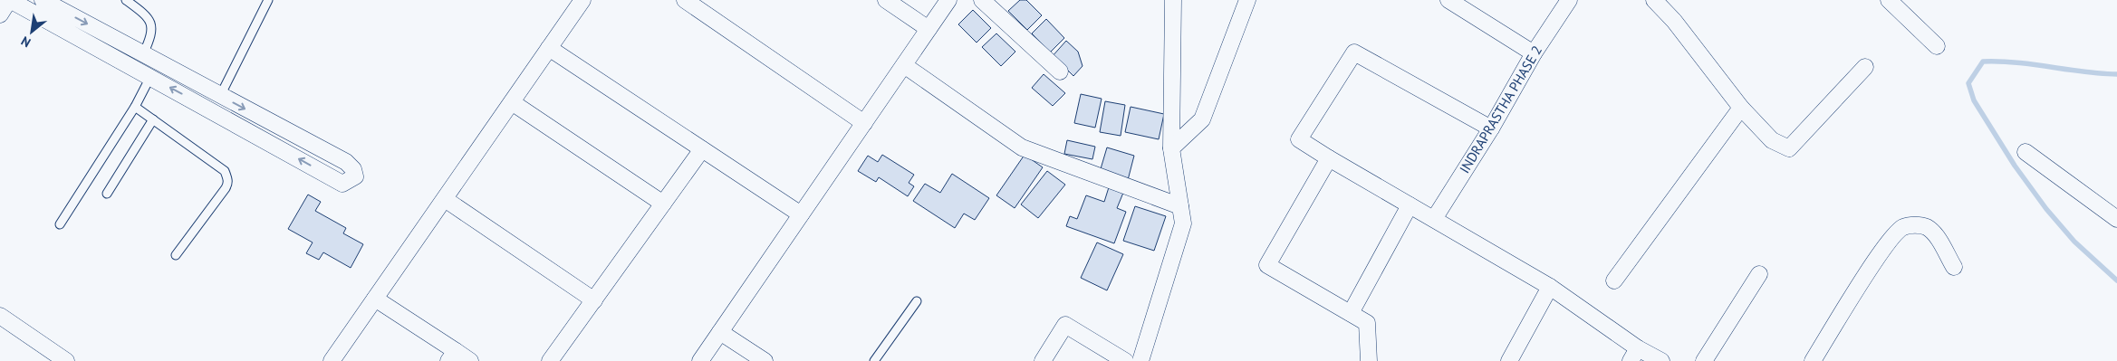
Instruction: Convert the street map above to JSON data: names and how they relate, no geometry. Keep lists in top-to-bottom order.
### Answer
{
  "streets": {
    "street": ["INDRAPRASTHA PHASE 2"]
  },
  "north": "bottom left"
}
